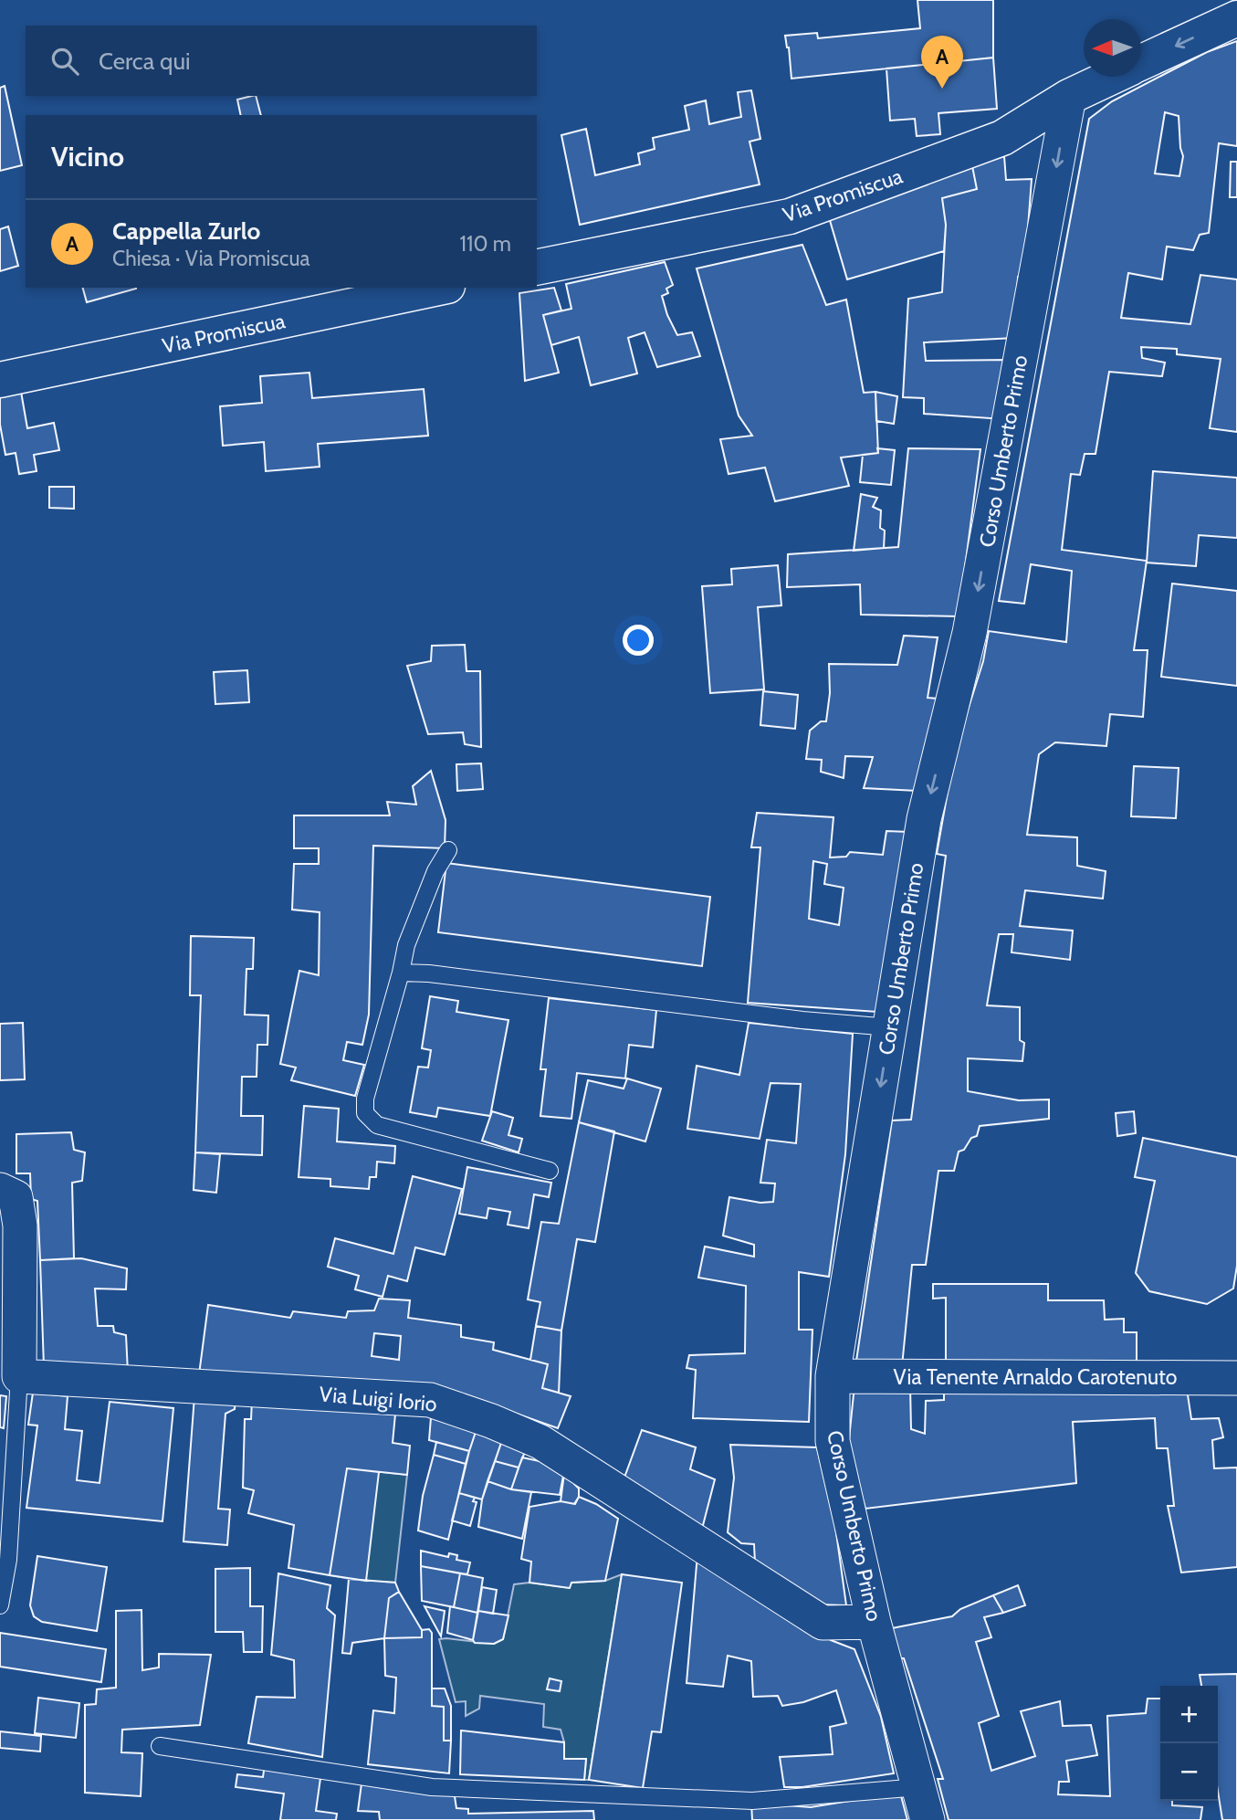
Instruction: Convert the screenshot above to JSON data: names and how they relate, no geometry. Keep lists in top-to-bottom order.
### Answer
{
  "streets": {
    "street": [
      "Via Promiscua",
      "Corso Umberto Primo",
      "Via Tenente Arnaldo Carotenuto",
      "Via Luigi Iorio"
    ]
  },
  "crossings": [
    ["Via Promiscua", "Corso Umberto Primo"],
    ["Corso Umberto Primo", "Via Tenente Arnaldo Carotenuto"],
    ["Corso Umberto Primo", "Via Luigi Iorio"]
  ],
  "one_way": ["Corso Umberto Primo"],
  "north": "left",
  "page": {
    "search": "Cerca qui",
    "pins": "A",
    "heading": "Vicino",
    "list": [
      {
        "mark": "A",
        "name": "Cappella Zurlo",
        "note": "Chiesa · Via Promiscua",
        "value": "110 m"
      }
    ],
    "map_buttons": ["+", "−"]
  }
}
